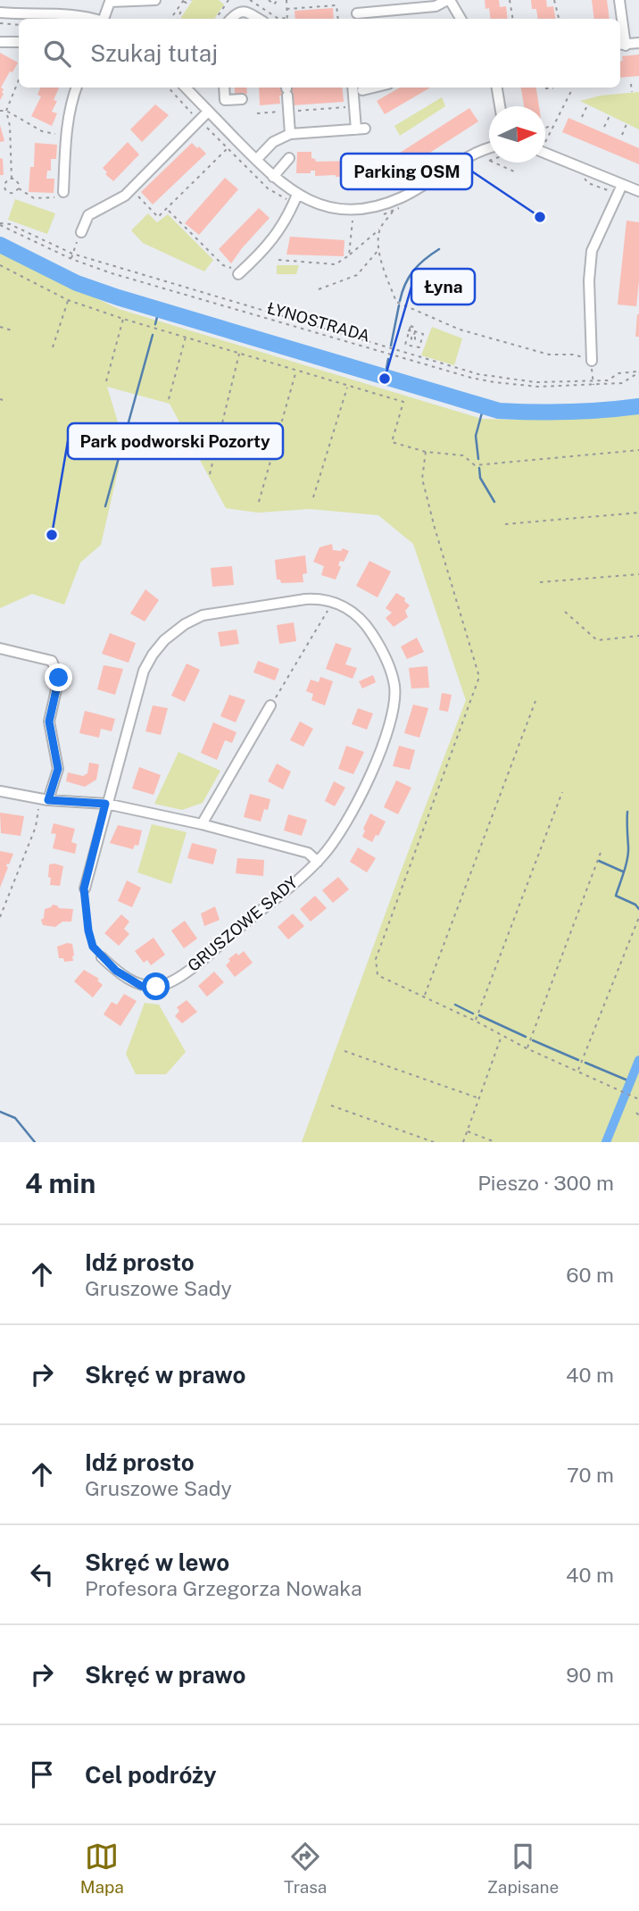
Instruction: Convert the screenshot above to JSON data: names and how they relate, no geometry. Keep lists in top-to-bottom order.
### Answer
{
  "streets": {
    "street": ["GRUSZOWE SADY"],
    "path": ["ŁYNOSTRADA"]
  },
  "places": ["Parking OSM", "Łyna", "Park podworski Pozorty"],
  "north": "right",
  "page": {
    "search": "Szukaj tutaj",
    "heading": ["4 min", "Pieszo · 300 m"],
    "list": [
      ["Idź prosto", "Gruszowe Sady", "60 m"],
      ["Skręć w prawo", "40 m"],
      ["Idź prosto", "Gruszowe Sady", "70 m"],
      ["Skręć w lewo", "Profesora Grzegorza Nowaka", "40 m"],
      ["Skręć w prawo", "90 m"],
      "Cel podróży"
    ],
    "nav": ["Mapa", "Trasa", "Zapisane"]
  }
}
